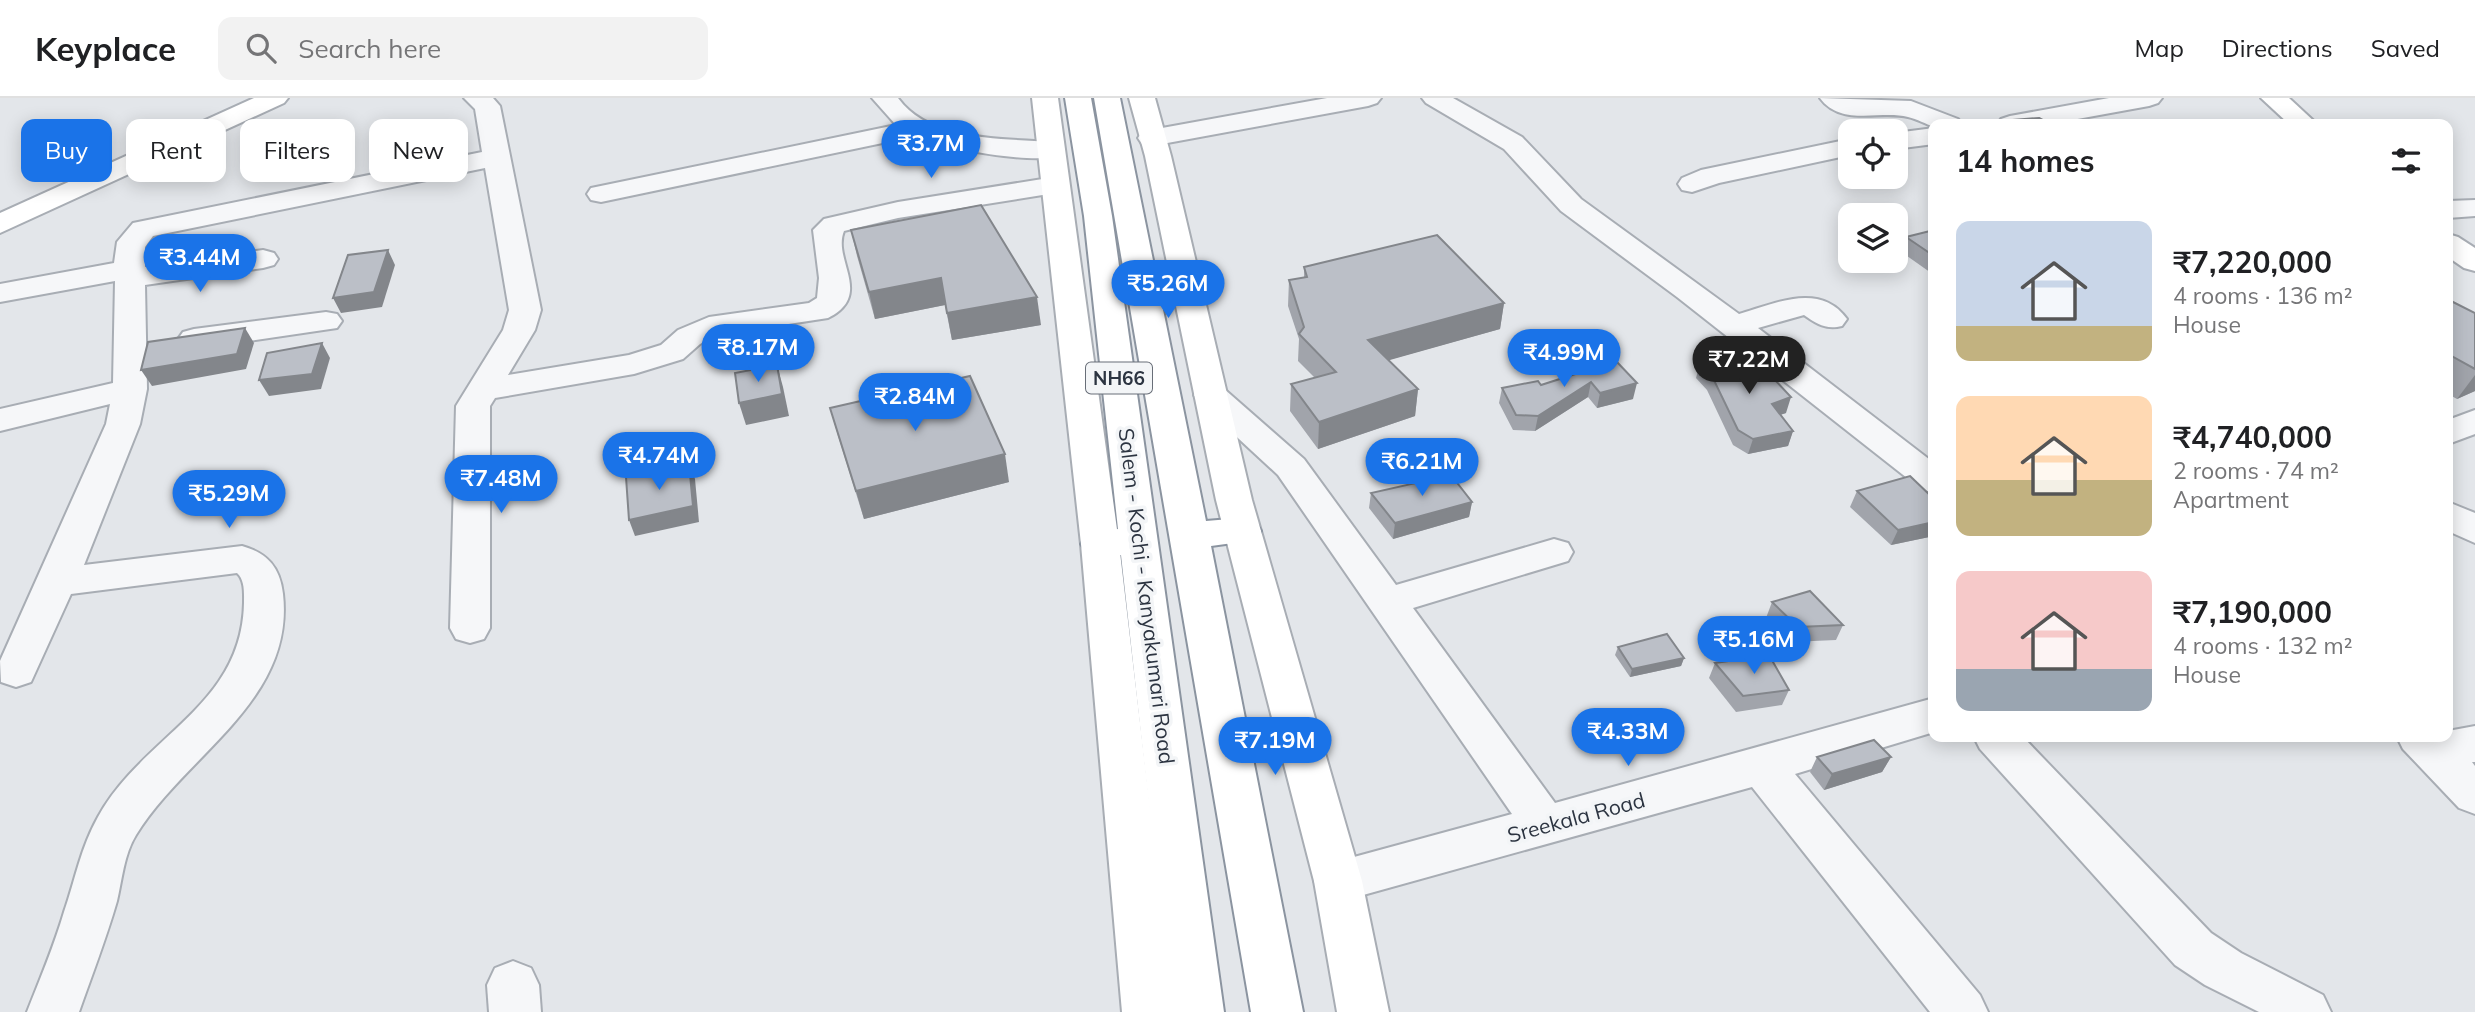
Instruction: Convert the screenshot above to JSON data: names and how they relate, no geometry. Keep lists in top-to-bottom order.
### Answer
{
  "streets": {
    "main road": ["NH66", "Salem - Kochi - Kanyakumari Road"],
    "street": ["Sreekala Road"]
  },
  "page": {
    "header": "Keyplace",
    "search": "Search here",
    "nav": ["Map", "Directions", "Saved"],
    "chip": [
      "Buy",
      "Rent",
      "Filters",
      "New"
    ],
    "heading": "14 homes",
    "price": [
      "₹3.7M",
      "₹3.44M",
      "₹5.26M",
      "₹8.17M",
      "₹4.99M",
      "₹7.22M",
      "₹2.84M",
      "₹4.74M",
      "₹6.21M",
      "₹7.48M",
      "₹5.29M",
      "₹5.16M",
      "₹4.33M",
      "₹7.19M"
    ],
    "list": [
      {
        "name": "₹7,220,000",
        "note": "4 rooms · 136 m² · House"
      },
      {
        "name": "₹4,740,000",
        "note": "2 rooms · 74 m² · Apartment"
      },
      {
        "name": "₹7,190,000",
        "note": "4 rooms · 132 m² · House"
      }
    ]
  }
}
